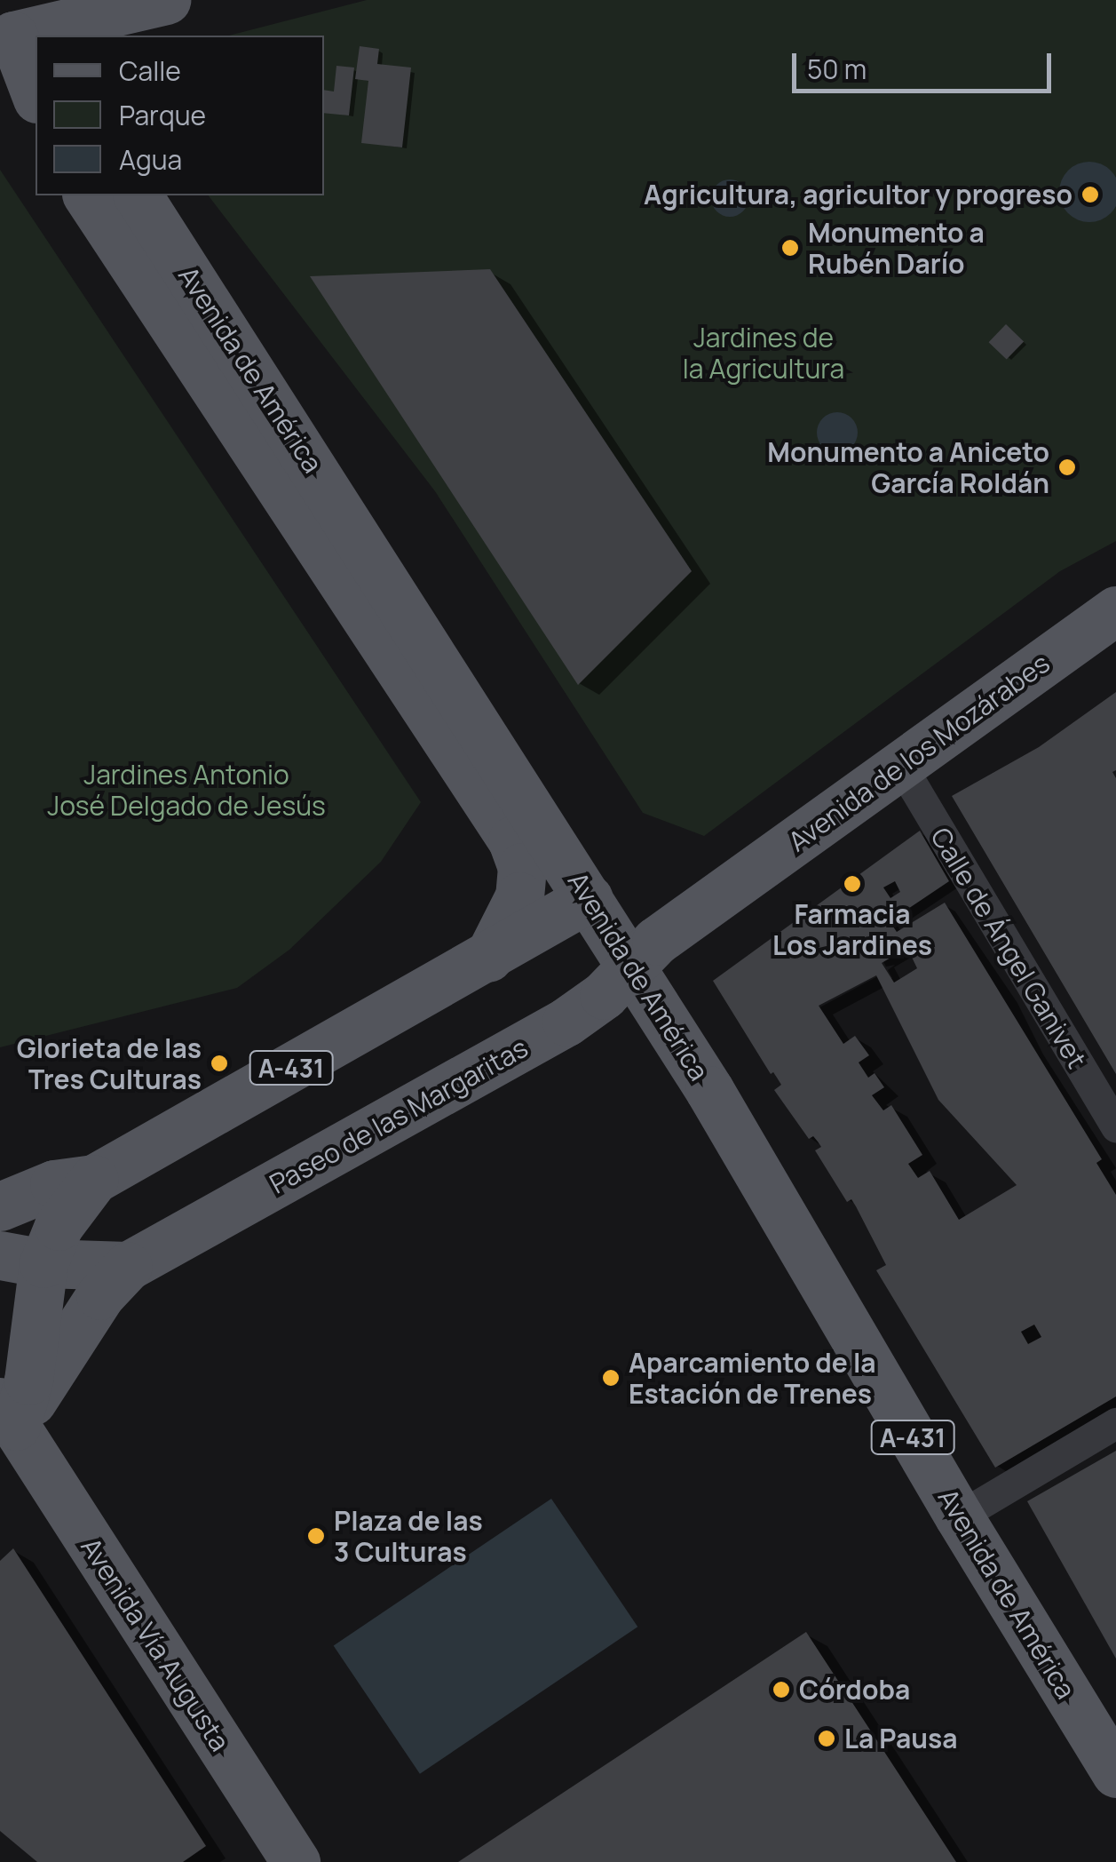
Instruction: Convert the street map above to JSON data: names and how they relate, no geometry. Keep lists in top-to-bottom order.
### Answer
{
  "streets": {
    "main road": [
      "Avenida de América",
      "Avenida de los Mozárabes",
      "A-431",
      "Paseo de las Margaritas",
      "Avenida Vía Augusta"
    ],
    "street": ["Calle de Ángel Ganivet"]
  },
  "crossings": [
    ["Avenida de América", "A-431"],
    ["Avenida de América", "Paseo de las Margaritas"],
    ["Avenida de los Mozárabes", "Calle de Ángel Ganivet"],
    ["Avenida de los Mozárabes", "Paseo de las Margaritas"],
    ["A-431", "Avenida Vía Augusta"]
  ],
  "parks": ["Jardines de la Agricultura", "Jardines Antonio José Delgado de Jesús"],
  "places": [
    "Agricultura, agricultor y progreso",
    "Monumento a Rubén Darío",
    "Monumento a Aniceto García Roldán",
    "Farmacia Los Jardines",
    "Glorieta de las Tres Culturas",
    "Aparcamiento de la Estación de Trenes",
    "Plaza de las 3 Culturas",
    "Córdoba",
    "La Pausa"
  ],
  "legend": ["Calle", "Parque", "Agua"],
  "scale_bar": "50 m"
}
